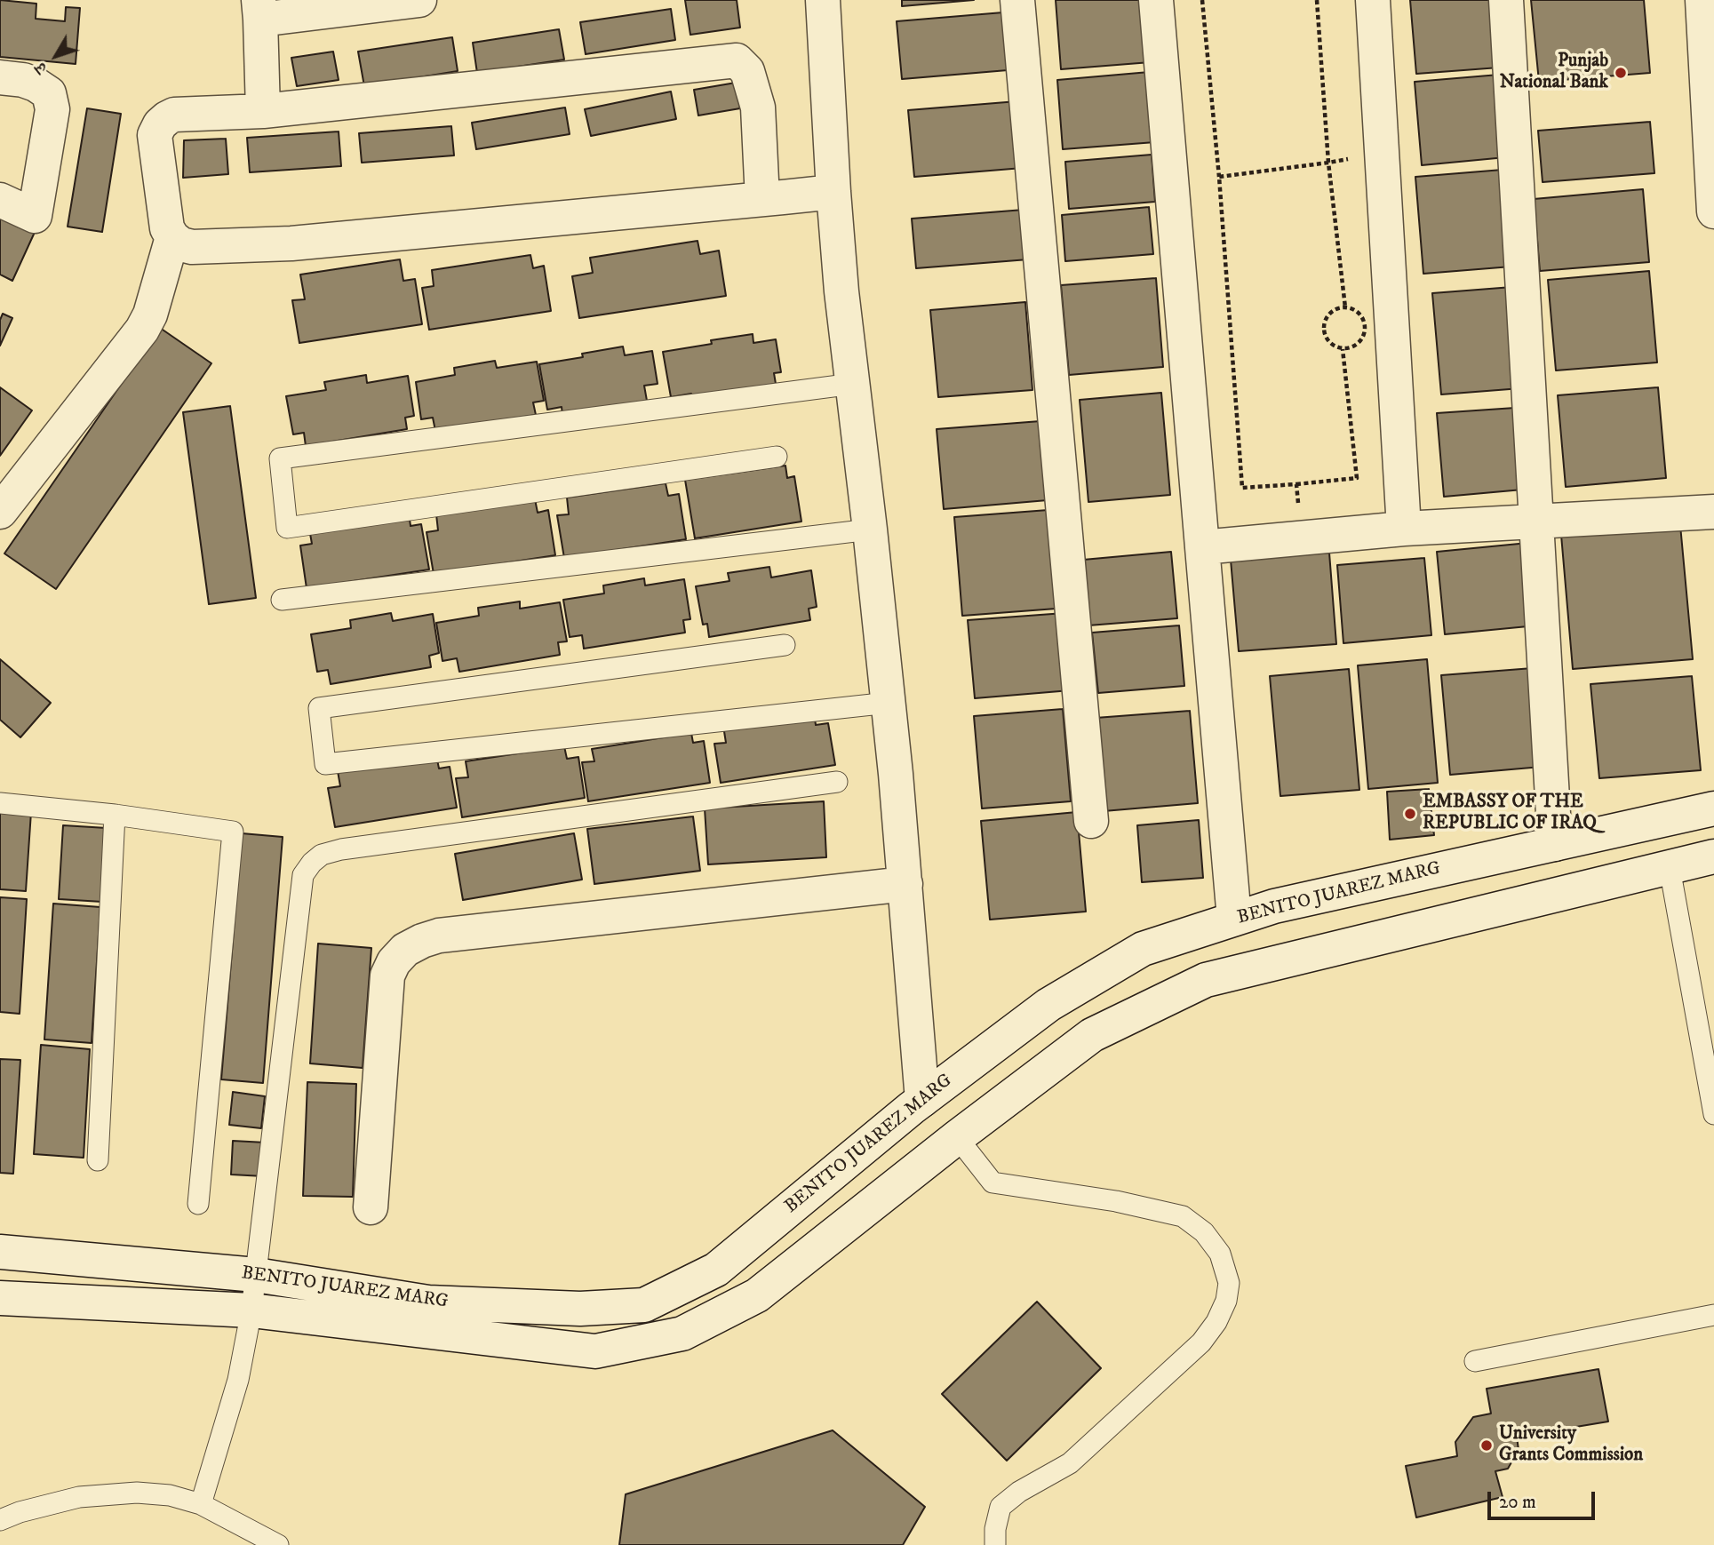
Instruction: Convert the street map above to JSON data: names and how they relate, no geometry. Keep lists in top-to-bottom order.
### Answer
{
  "streets": {
    "street": ["BENITO JUAREZ MARG"]
  },
  "places": ["Punjab National Bank", "EMBASSY OF THE REPUBLIC OF IRAQ", "University Grants Commission"],
  "scale_bar": "20 m",
  "north": "bottom left"
}
